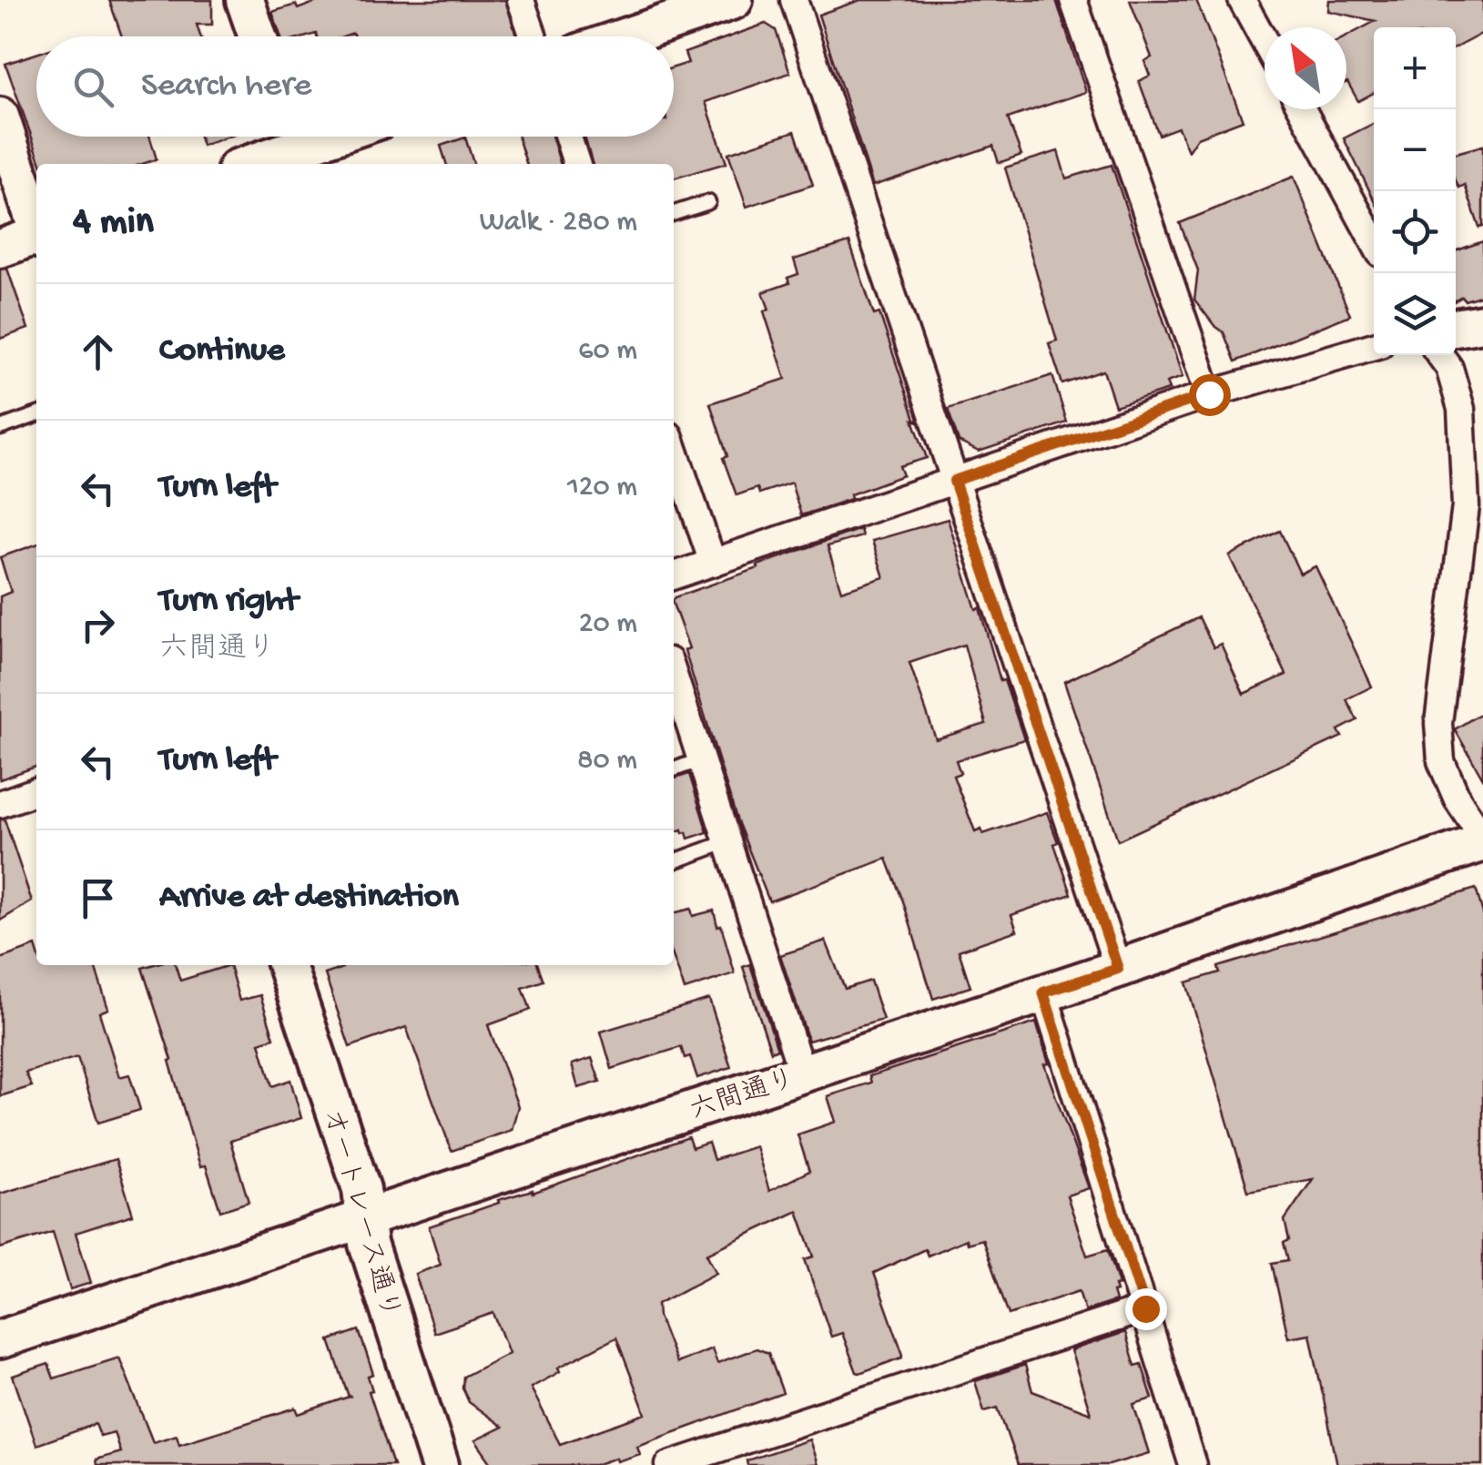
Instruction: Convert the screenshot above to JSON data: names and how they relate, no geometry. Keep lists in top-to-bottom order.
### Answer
{
  "streets": {
    "street": ["六間通り", "オートレース通り"]
  },
  "crossings": [
    ["六間通り", "オートレース通り"]
  ],
  "north": "top left",
  "page": {
    "map_buttons": ["+", "−"],
    "search": "Search here",
    "heading": ["4 min", "Walk · 280 m"],
    "list": [
      ["Continue", "60 m"],
      ["Turn left", "120 m"],
      ["Turn right", "六間通り", "20 m"],
      ["Turn left", "80 m"],
      "Arrive at destination"
    ]
  }
}
